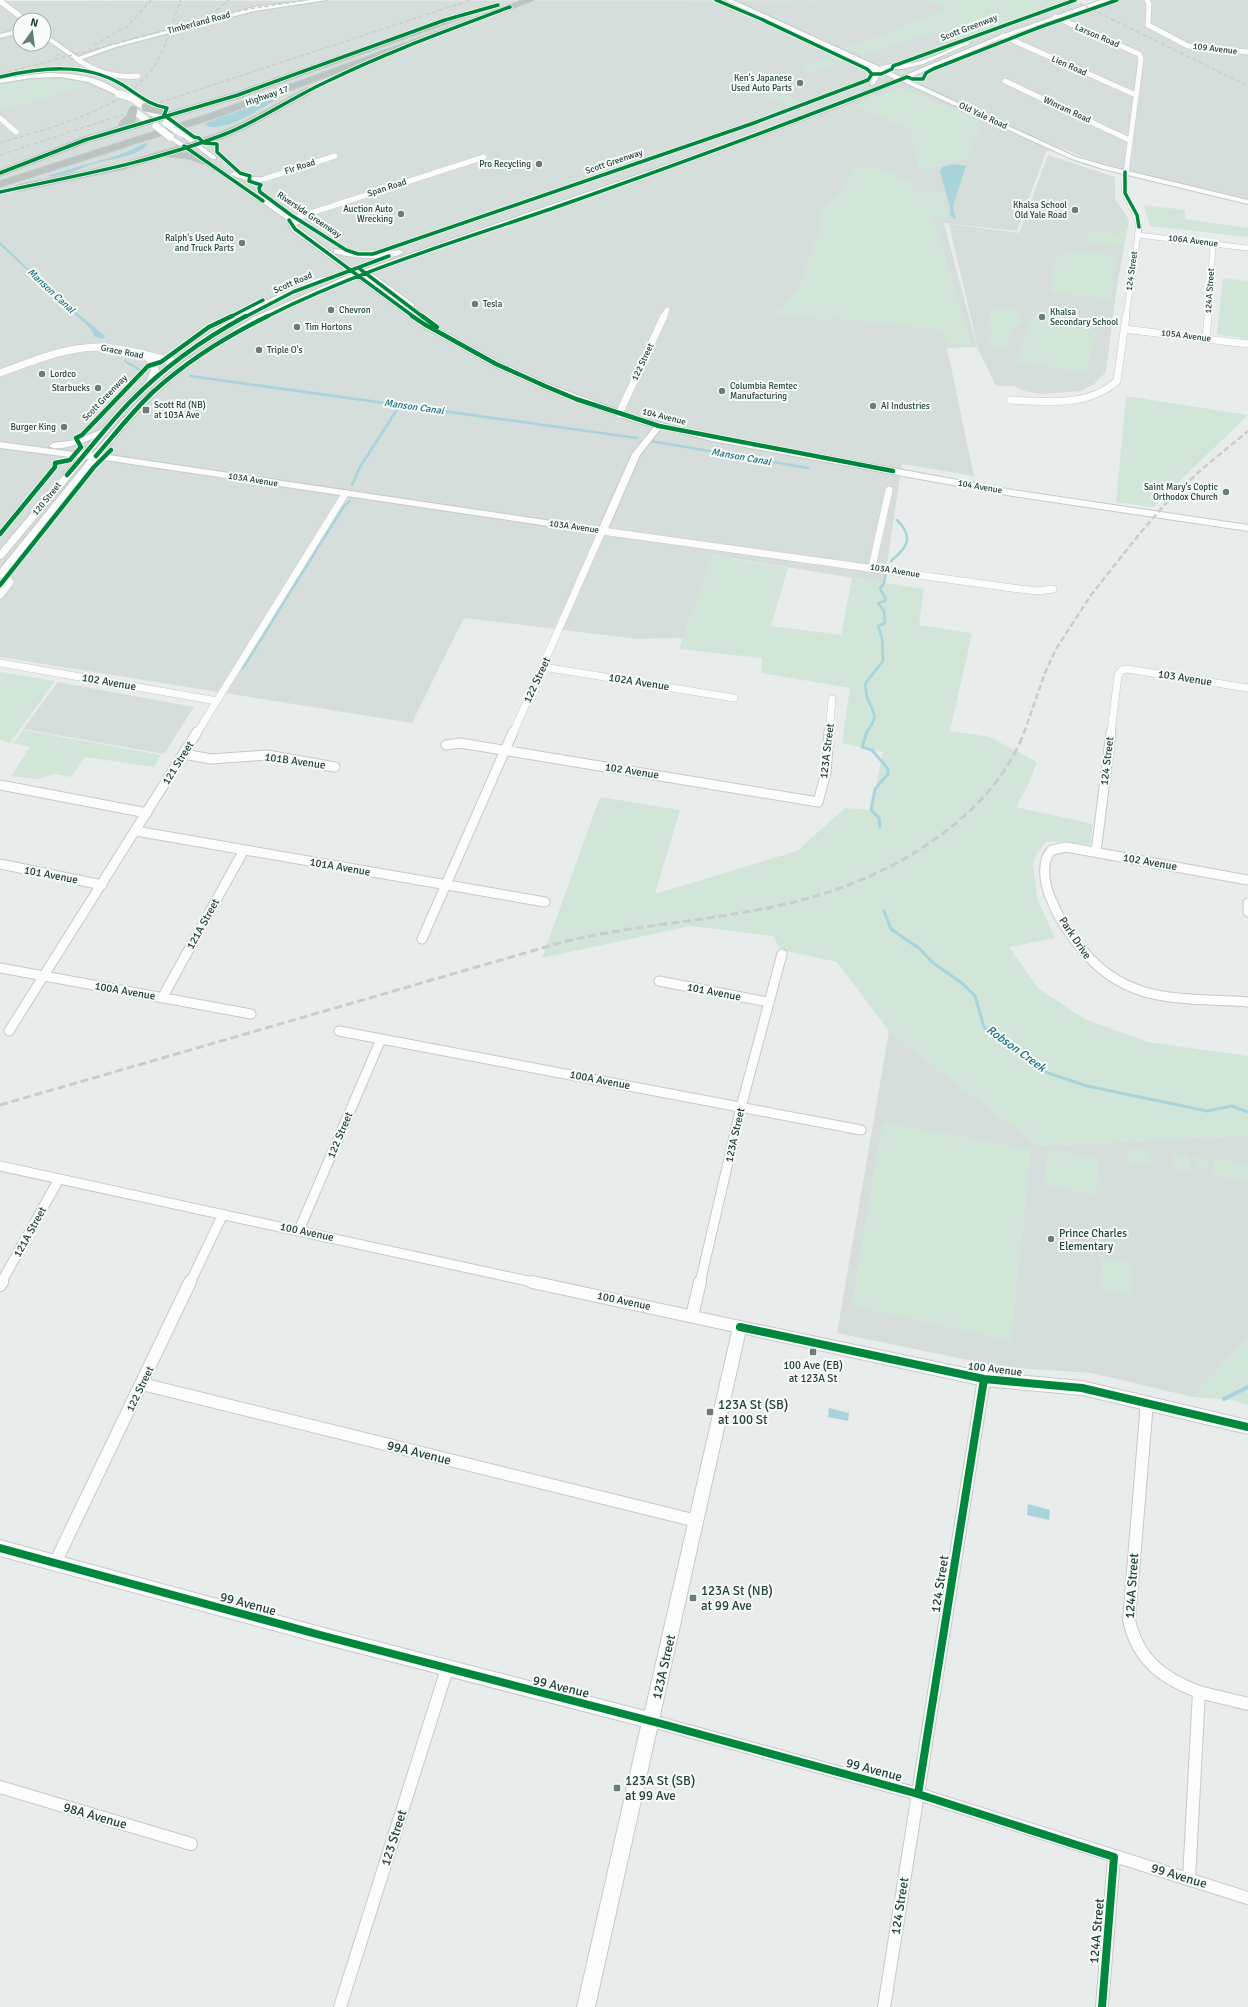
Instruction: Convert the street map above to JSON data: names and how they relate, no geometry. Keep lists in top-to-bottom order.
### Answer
{
  "streets": {
    "highway": ["Highway 17"],
    "main road": [
      "Timberland Road",
      "Old Yale Road",
      "Scott Road",
      "122 Street",
      "104 Avenue",
      "103A Avenue",
      "120 Street",
      "123A Street",
      "100 Avenue",
      "99 Avenue"
    ],
    "street": [
      "Larson Road",
      "109 Avenue",
      "Lien Road",
      "Winram Road",
      "Fir Road",
      "Span Road",
      "106A Avenue",
      "124 Street",
      "124A Street",
      "105A Avenue",
      "Grace Road",
      "103 Avenue",
      "102 Avenue",
      "102A Avenue",
      "101B Avenue",
      "121 Street",
      "101A Avenue",
      "101 Avenue",
      "121A Street",
      "Park Drive",
      "100A Avenue",
      "99A Avenue",
      "98A Avenue",
      "123 Street"
    ],
    "cycle path": ["Scott Greenway"]
  },
  "crossings": [
    ["Larson Road", "124 Street"],
    ["Larson Road", "Scott Road"],
    ["Lien Road", "124 Street"],
    ["Lien Road", "Scott Road"],
    ["Winram Road", "124 Street"],
    ["Old Yale Road", "124 Street"],
    ["Old Yale Road", "Scott Road"],
    ["Span Road", "104 Avenue"],
    ["106A Avenue", "124 Street"],
    ["106A Avenue", "124A Street"],
    ["124 Street", "105A Avenue"],
    ["124 Street", "103 Avenue"],
    ["124 Street", "102 Avenue"],
    ["124 Street", "100 Avenue"],
    ["124 Street", "99 Avenue"],
    ["Scott Road", "Grace Road"],
    ["Scott Road", "104 Avenue"],
    ["Scott Road", "120 Street"],
    ["124A Street", "105A Avenue"],
    ["124A Street", "100 Avenue"],
    ["124A Street", "99 Avenue"],
    ["122 Street", "104 Avenue"],
    ["122 Street", "103A Avenue"],
    ["122 Street", "102 Avenue"],
    ["122 Street", "102A Avenue"],
    ["122 Street", "101A Avenue"],
    ["122 Street", "100A Avenue"],
    ["122 Street", "100 Avenue"],
    ["122 Street", "99A Avenue"],
    ["122 Street", "99 Avenue"],
    ["103A Avenue", "120 Street"],
    ["103A Avenue", "121 Street"],
    ["102 Avenue", "123A Street"],
    ["102 Avenue", "121 Street"],
    ["102 Avenue", "Park Drive"],
    ["123A Street", "101 Avenue"],
    ["123A Street", "100A Avenue"],
    ["123A Street", "100 Avenue"],
    ["123A Street", "99A Avenue"],
    ["123A Street", "99 Avenue"],
    ["101B Avenue", "121 Street"],
    ["121 Street", "101A Avenue"],
    ["121 Street", "101 Avenue"],
    ["121 Street", "100A Avenue"],
    ["101A Avenue", "121A Street"],
    ["121A Street", "100A Avenue"],
    ["121A Street", "100 Avenue"],
    ["99 Avenue", "123 Street"]
  ],
  "water": ["Manson Canal", "Robson Creek"],
  "places": {
    "other": [
      "Ken's Japanese Used Auto Parts",
      "Pro Recycling",
      "Khalsa School Old Yale Road",
      "Auction Auto Wrecking",
      "Ralph's Used Auto and Truck Parts",
      "Tesla",
      "Chevron",
      "Khalsa Secondary School",
      "Tim Hortons",
      "Triple O's",
      "Lordco",
      "Starbucks",
      "Columbia Remtec Manufacturing",
      "AI Industries",
      "Burger King",
      "Saint Mary's Coptic Orthodox Church",
      "Prince Charles Elementary"
    ],
    "transit": [
      "Scott Rd (NB) at 103A Ave",
      "100 Ave (EB) at 123A St",
      "123A St (SB) at 100 St",
      "123A St (NB) at 99 Ave",
      "123A St (SB) at 99 Ave"
    ]
  },
  "north": "top"
}
